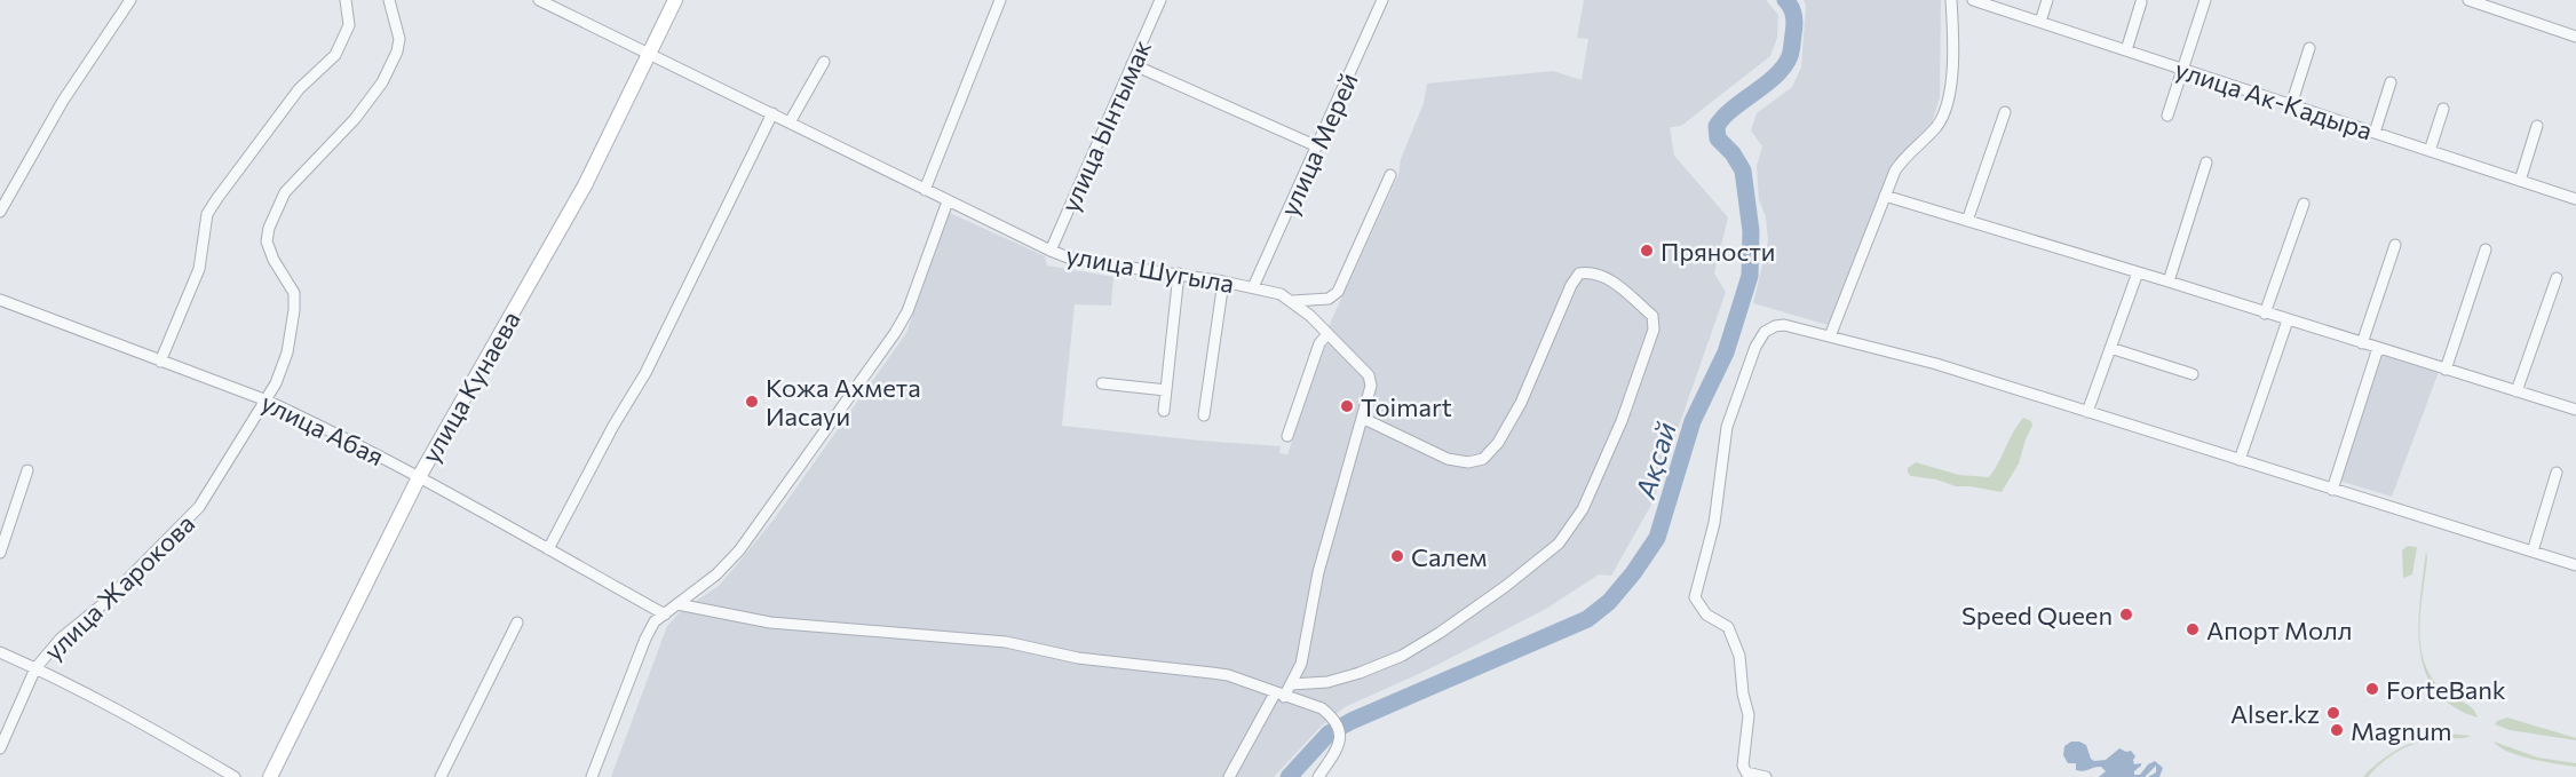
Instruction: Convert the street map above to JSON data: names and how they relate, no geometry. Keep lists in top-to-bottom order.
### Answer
{
  "streets": {
    "main road": ["улица Кунаева"],
    "street": [
      "улица Ак-Кадыра",
      "улица Ынтымак",
      "улица Мерей",
      "улица Шугыла",
      "улица Абая",
      "улица Жарокова"
    ]
  },
  "crossings": [
    ["улица Ынтымак", "улица Шугыла"],
    ["улица Мерей", "улица Шугыла"],
    ["улица Шугыла", "улица Кунаева"],
    ["улица Кунаева", "улица Абая"],
    ["улица Абая", "улица Жарокова"]
  ],
  "water": ["Ақсай"],
  "places": [
    "Пряности",
    "Кожа Ахмета Иасауи",
    "Toimart",
    "Салем",
    "Speed Queen",
    "Апорт Молл",
    "ForteBank",
    "Alser.kz",
    "Magnum"
  ]
}
